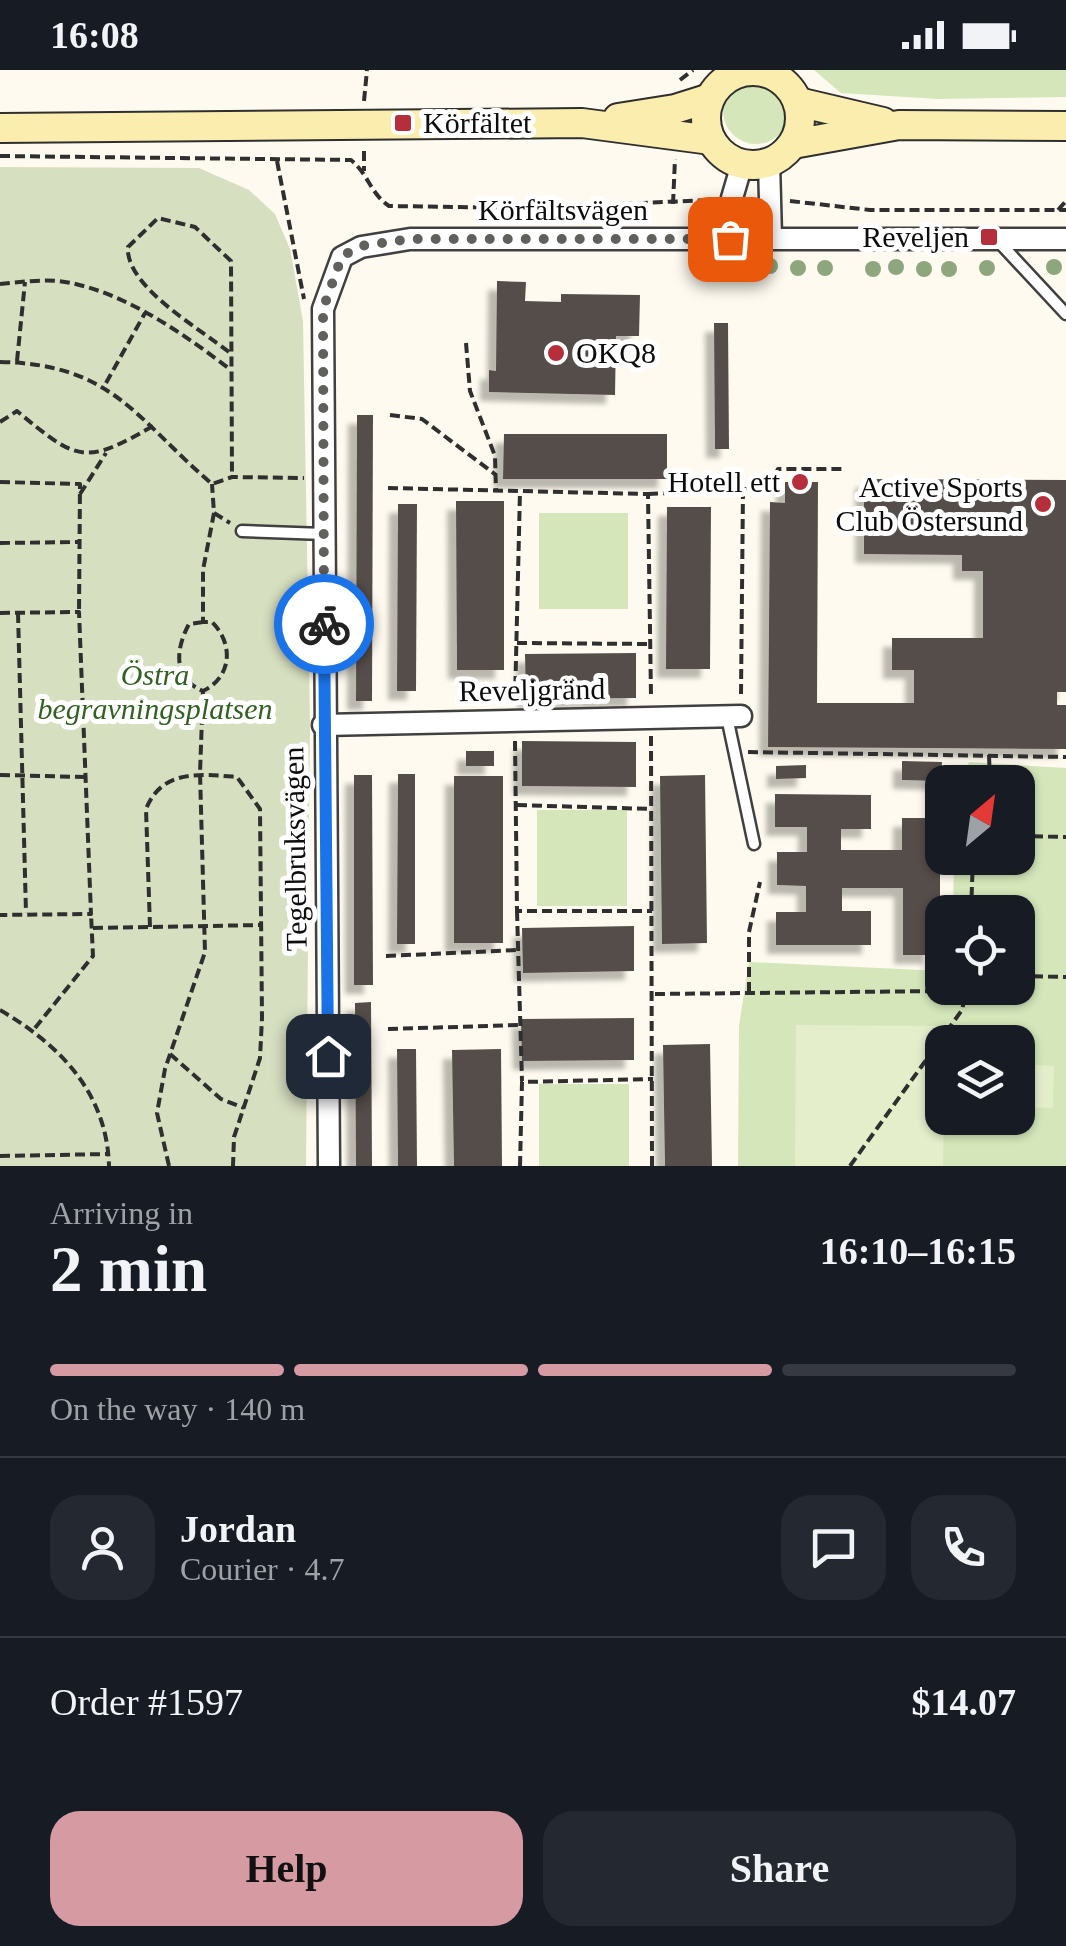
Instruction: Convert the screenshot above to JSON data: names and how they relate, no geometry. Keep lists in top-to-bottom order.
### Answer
{
  "streets": {
    "street": ["Körfältsvägen", "Reveljgränd", "Tegelbruksvägen"]
  },
  "crossings": [
    ["Körfältsvägen", "Tegelbruksvägen"],
    ["Reveljgränd", "Tegelbruksvägen"]
  ],
  "parks": ["Östra begravningsplatsen"],
  "places": {
    "transit": ["Körfältet", "Reveljen"],
    "other": ["OKQ8", "Hotell ett", "Active Sports Club Östersund"]
  },
  "north": "top right",
  "page": {
    "status": "16:08",
    "heading": ["2 min", "Arriving in", "16:10–16:15"],
    "panel": [
      "Jordan",
      "Courier · 4.7",
      "Order #1597",
      "$14.07"
    ],
    "bar": "On the way · 140 m",
    "buttons": ["Help", "Share"]
  }
}
